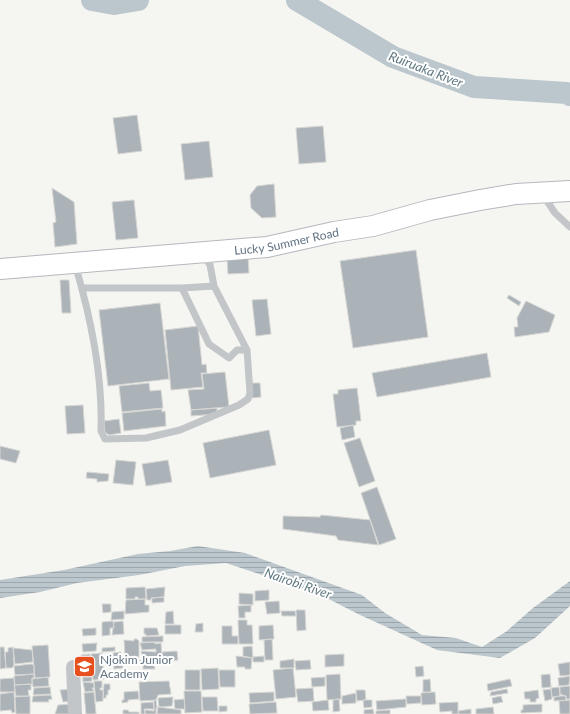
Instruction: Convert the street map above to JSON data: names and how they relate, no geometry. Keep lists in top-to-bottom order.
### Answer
{
  "streets": {
    "street": ["Lucky Summer Road"]
  },
  "water": ["Ruiruaka River", "Nairobi River"],
  "places": {
    "school or university": ["Njokim Junior Academy"]
  }
}
